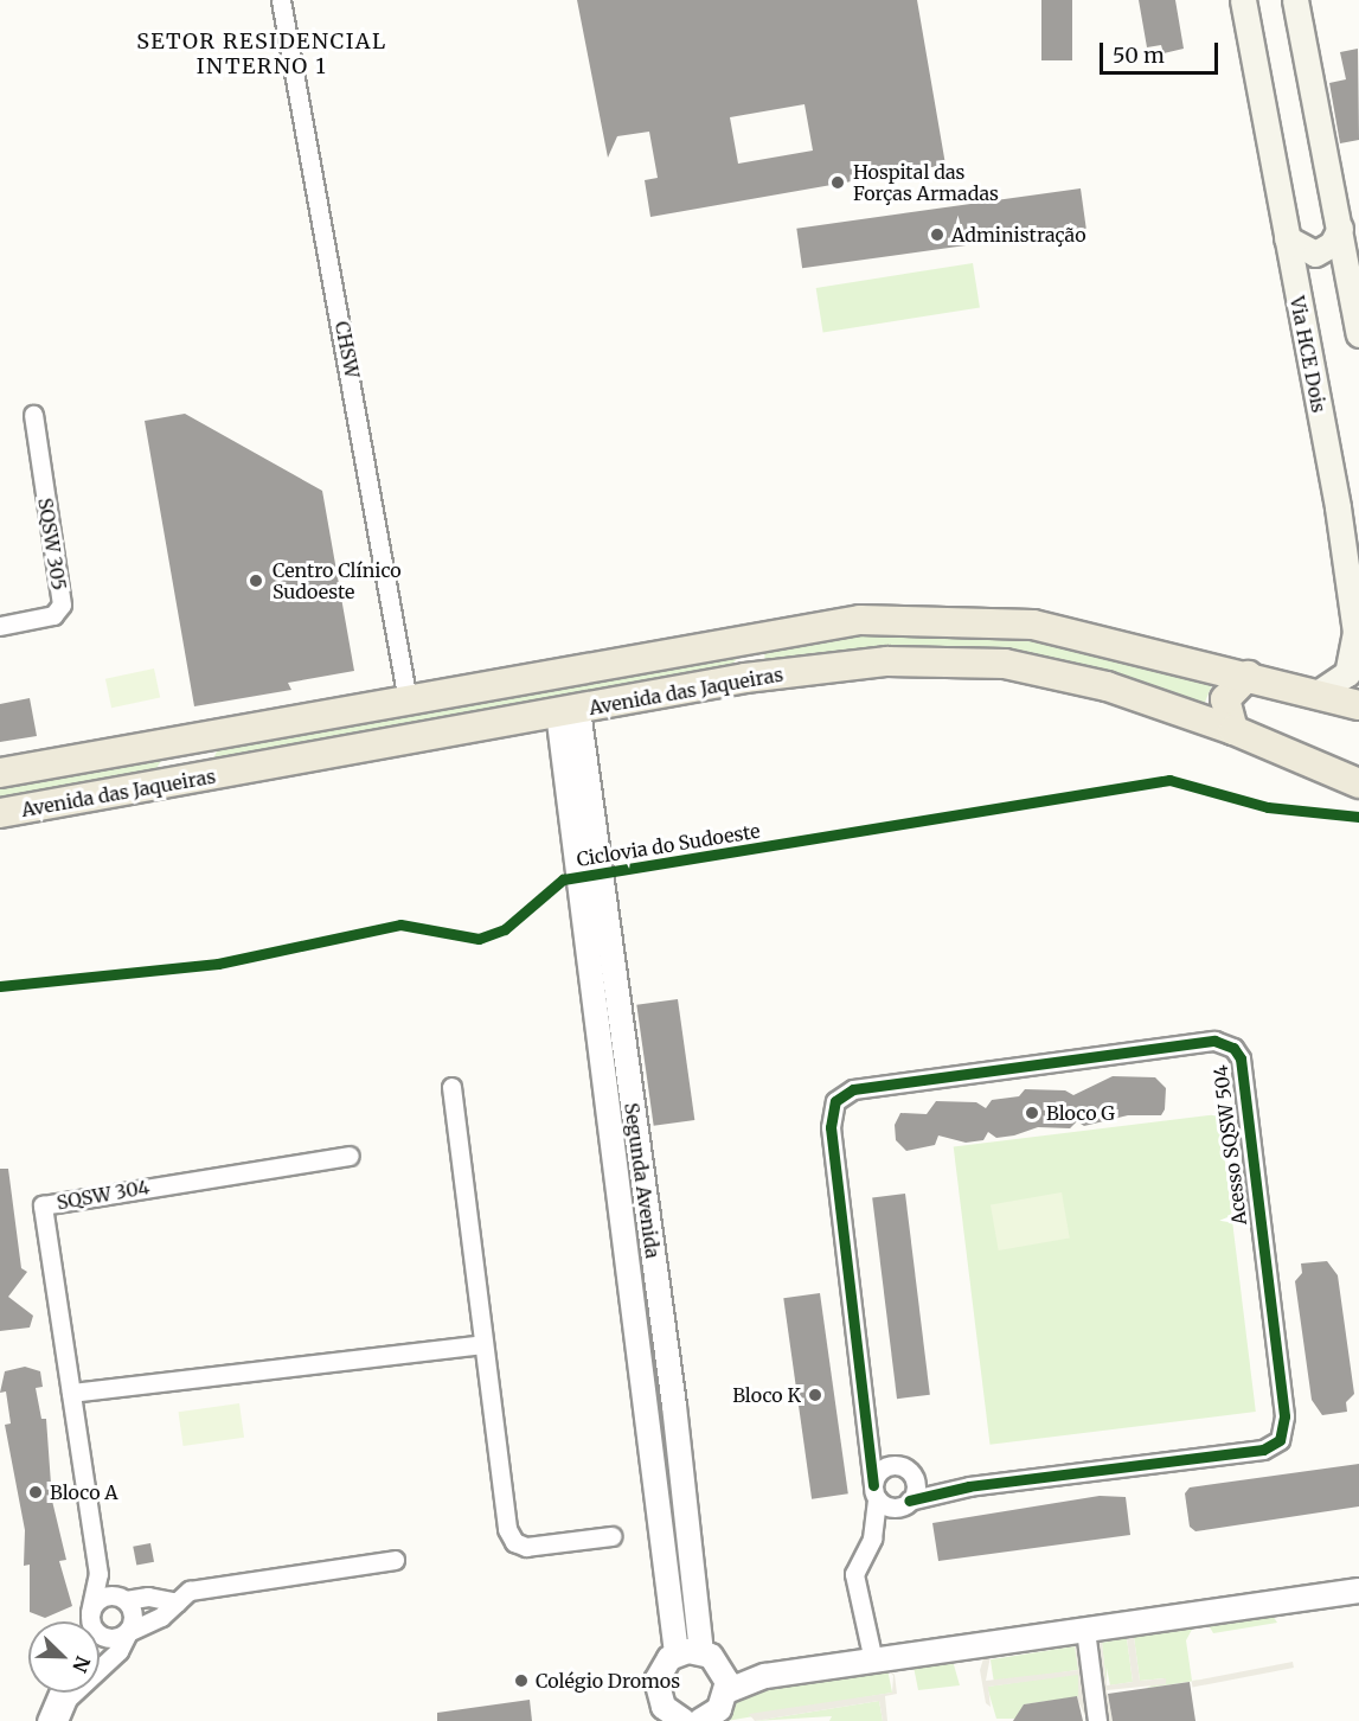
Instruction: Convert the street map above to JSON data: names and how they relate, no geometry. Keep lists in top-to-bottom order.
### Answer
{
  "streets": {
    "main road": ["Via HCE Dois", "Avenida das Jaqueiras"],
    "street": [
      "CHSW",
      "SQSW 305",
      "Acesso SQSW 504",
      "Segunda Avenida",
      "SQSW 304"
    ],
    "cycle path": ["Ciclovia do Sudoeste"]
  },
  "crossings": [
    ["CHSW", "Avenida das Jaqueiras"],
    ["Via HCE Dois", "Avenida das Jaqueiras"],
    ["Avenida das Jaqueiras", "Segunda Avenida"]
  ],
  "districts": ["SETOR RESIDENCIAL INTERNO 1"],
  "places": [
    "Hospital das Forças Armadas",
    "Administração",
    "Centro Clínico Sudoeste",
    "Bloco G",
    "Bloco K",
    "Bloco A",
    "Colégio Dromos"
  ],
  "scale_bar": "50 m",
  "north": "bottom right"
}
